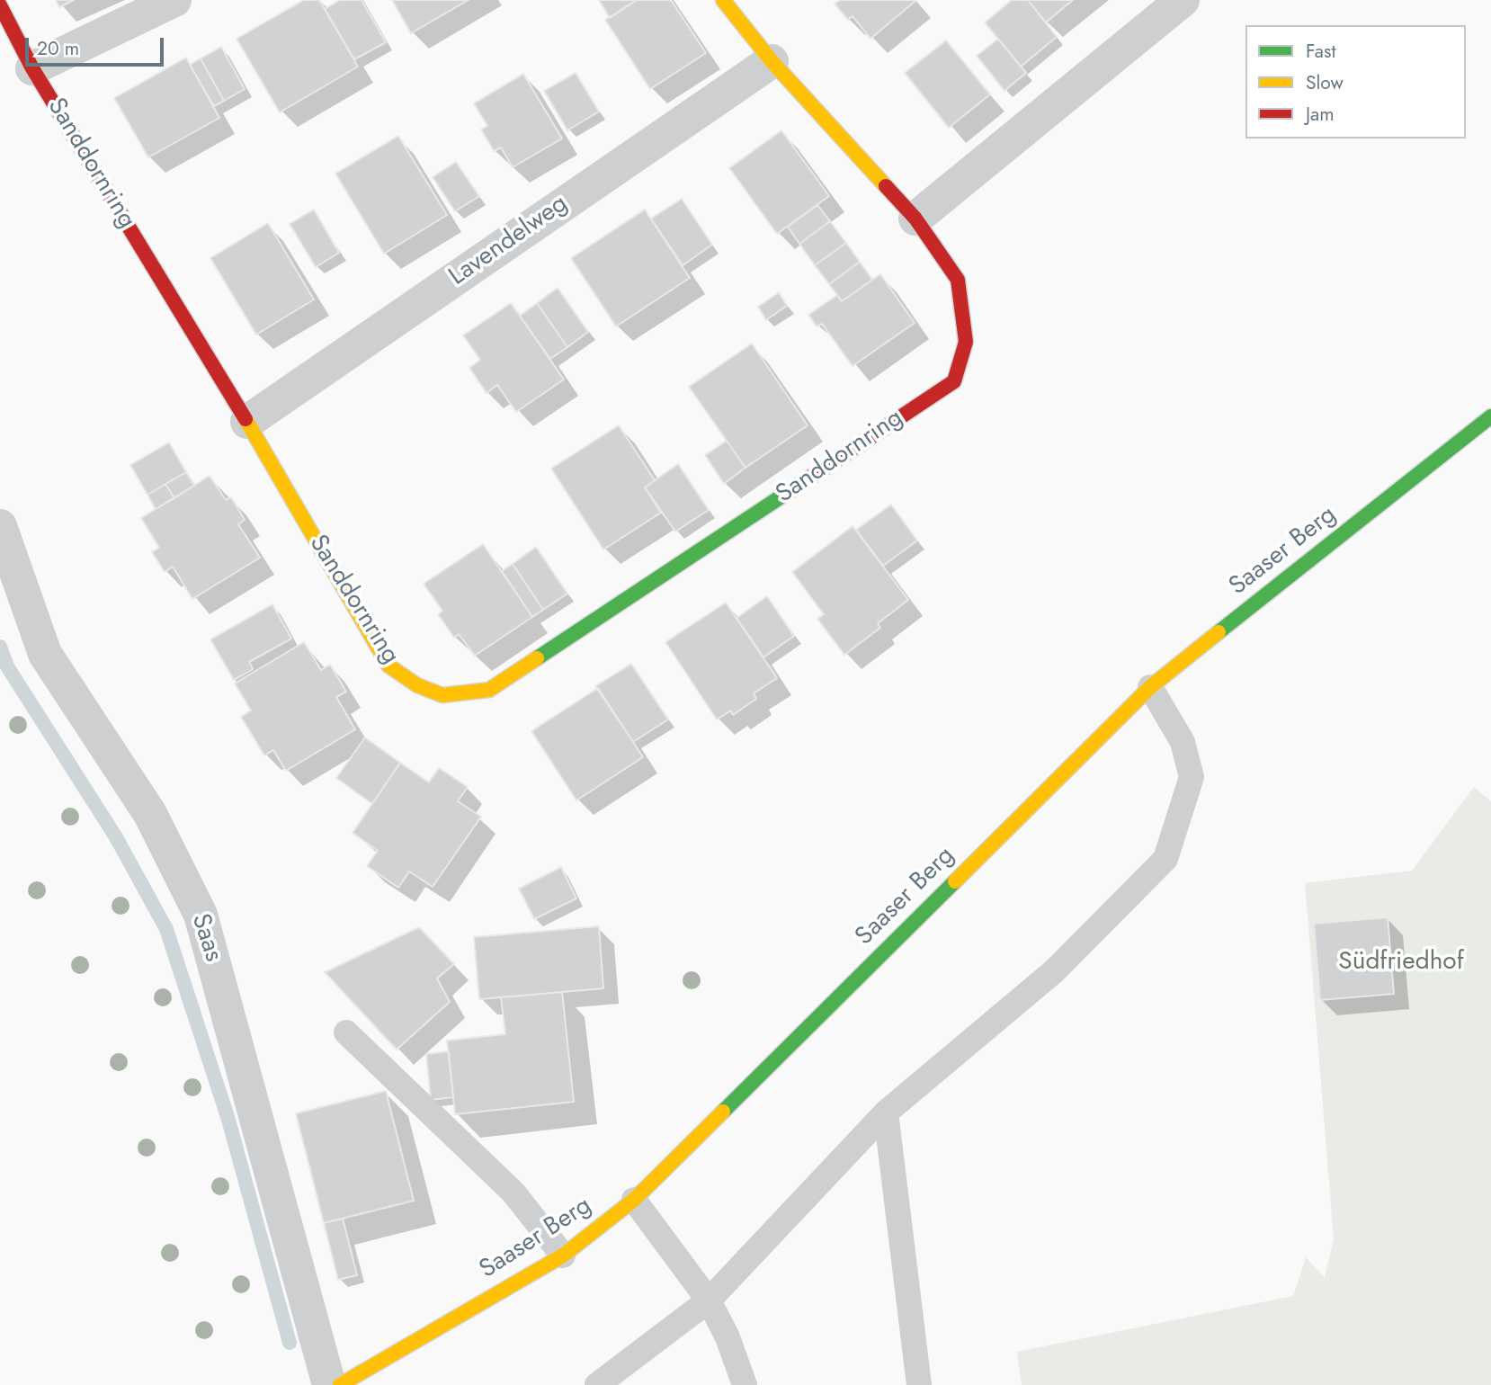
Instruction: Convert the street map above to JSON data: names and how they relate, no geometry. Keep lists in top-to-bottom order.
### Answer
{
  "streets": {
    "street": [
      "Sanddornring",
      "Lavendelweg",
      "Saaser Berg",
      "Saas"
    ]
  },
  "crossings": [
    ["Sanddornring", "Lavendelweg"]
  ],
  "parks": ["Südfriedhof"],
  "legend": ["Fast", "Slow", "Jam"],
  "scale_bar": "20 m"
}
